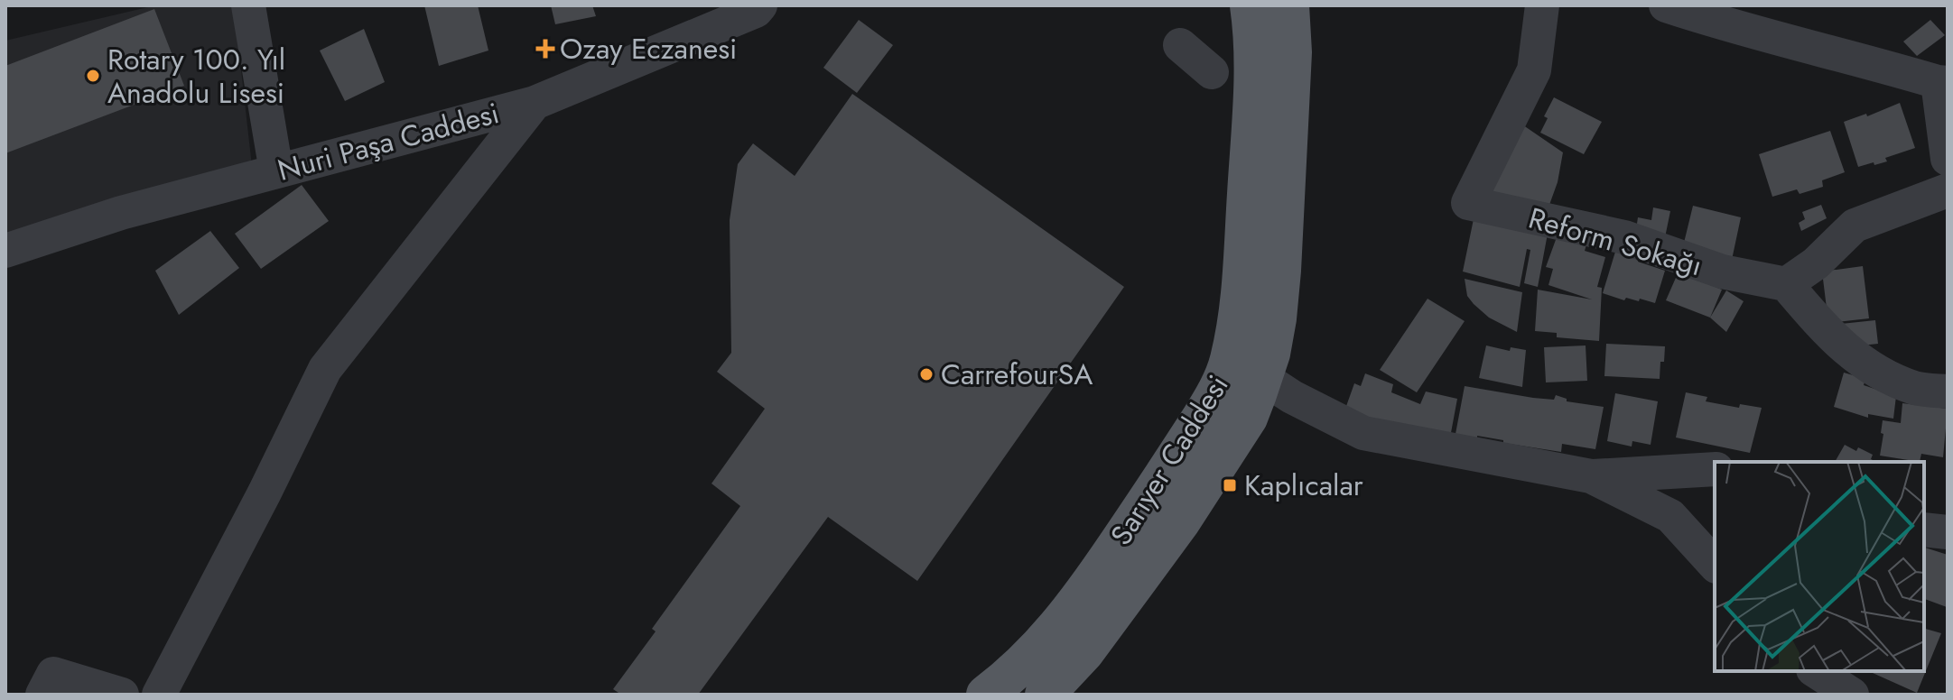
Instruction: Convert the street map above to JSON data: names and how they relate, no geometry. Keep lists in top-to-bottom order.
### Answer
{
  "streets": {
    "main road": ["Sarıyer Caddesi"],
    "street": ["Nuri Paşa Caddesi", "Reform Sokağı"]
  },
  "places": {
    "health": ["Ozay Eczanesi"],
    "other": ["Rotary 100. Yıl Anadolu Lisesi", "CarrefourSA"],
    "transit": ["Kaplıcalar"]
  }
}
